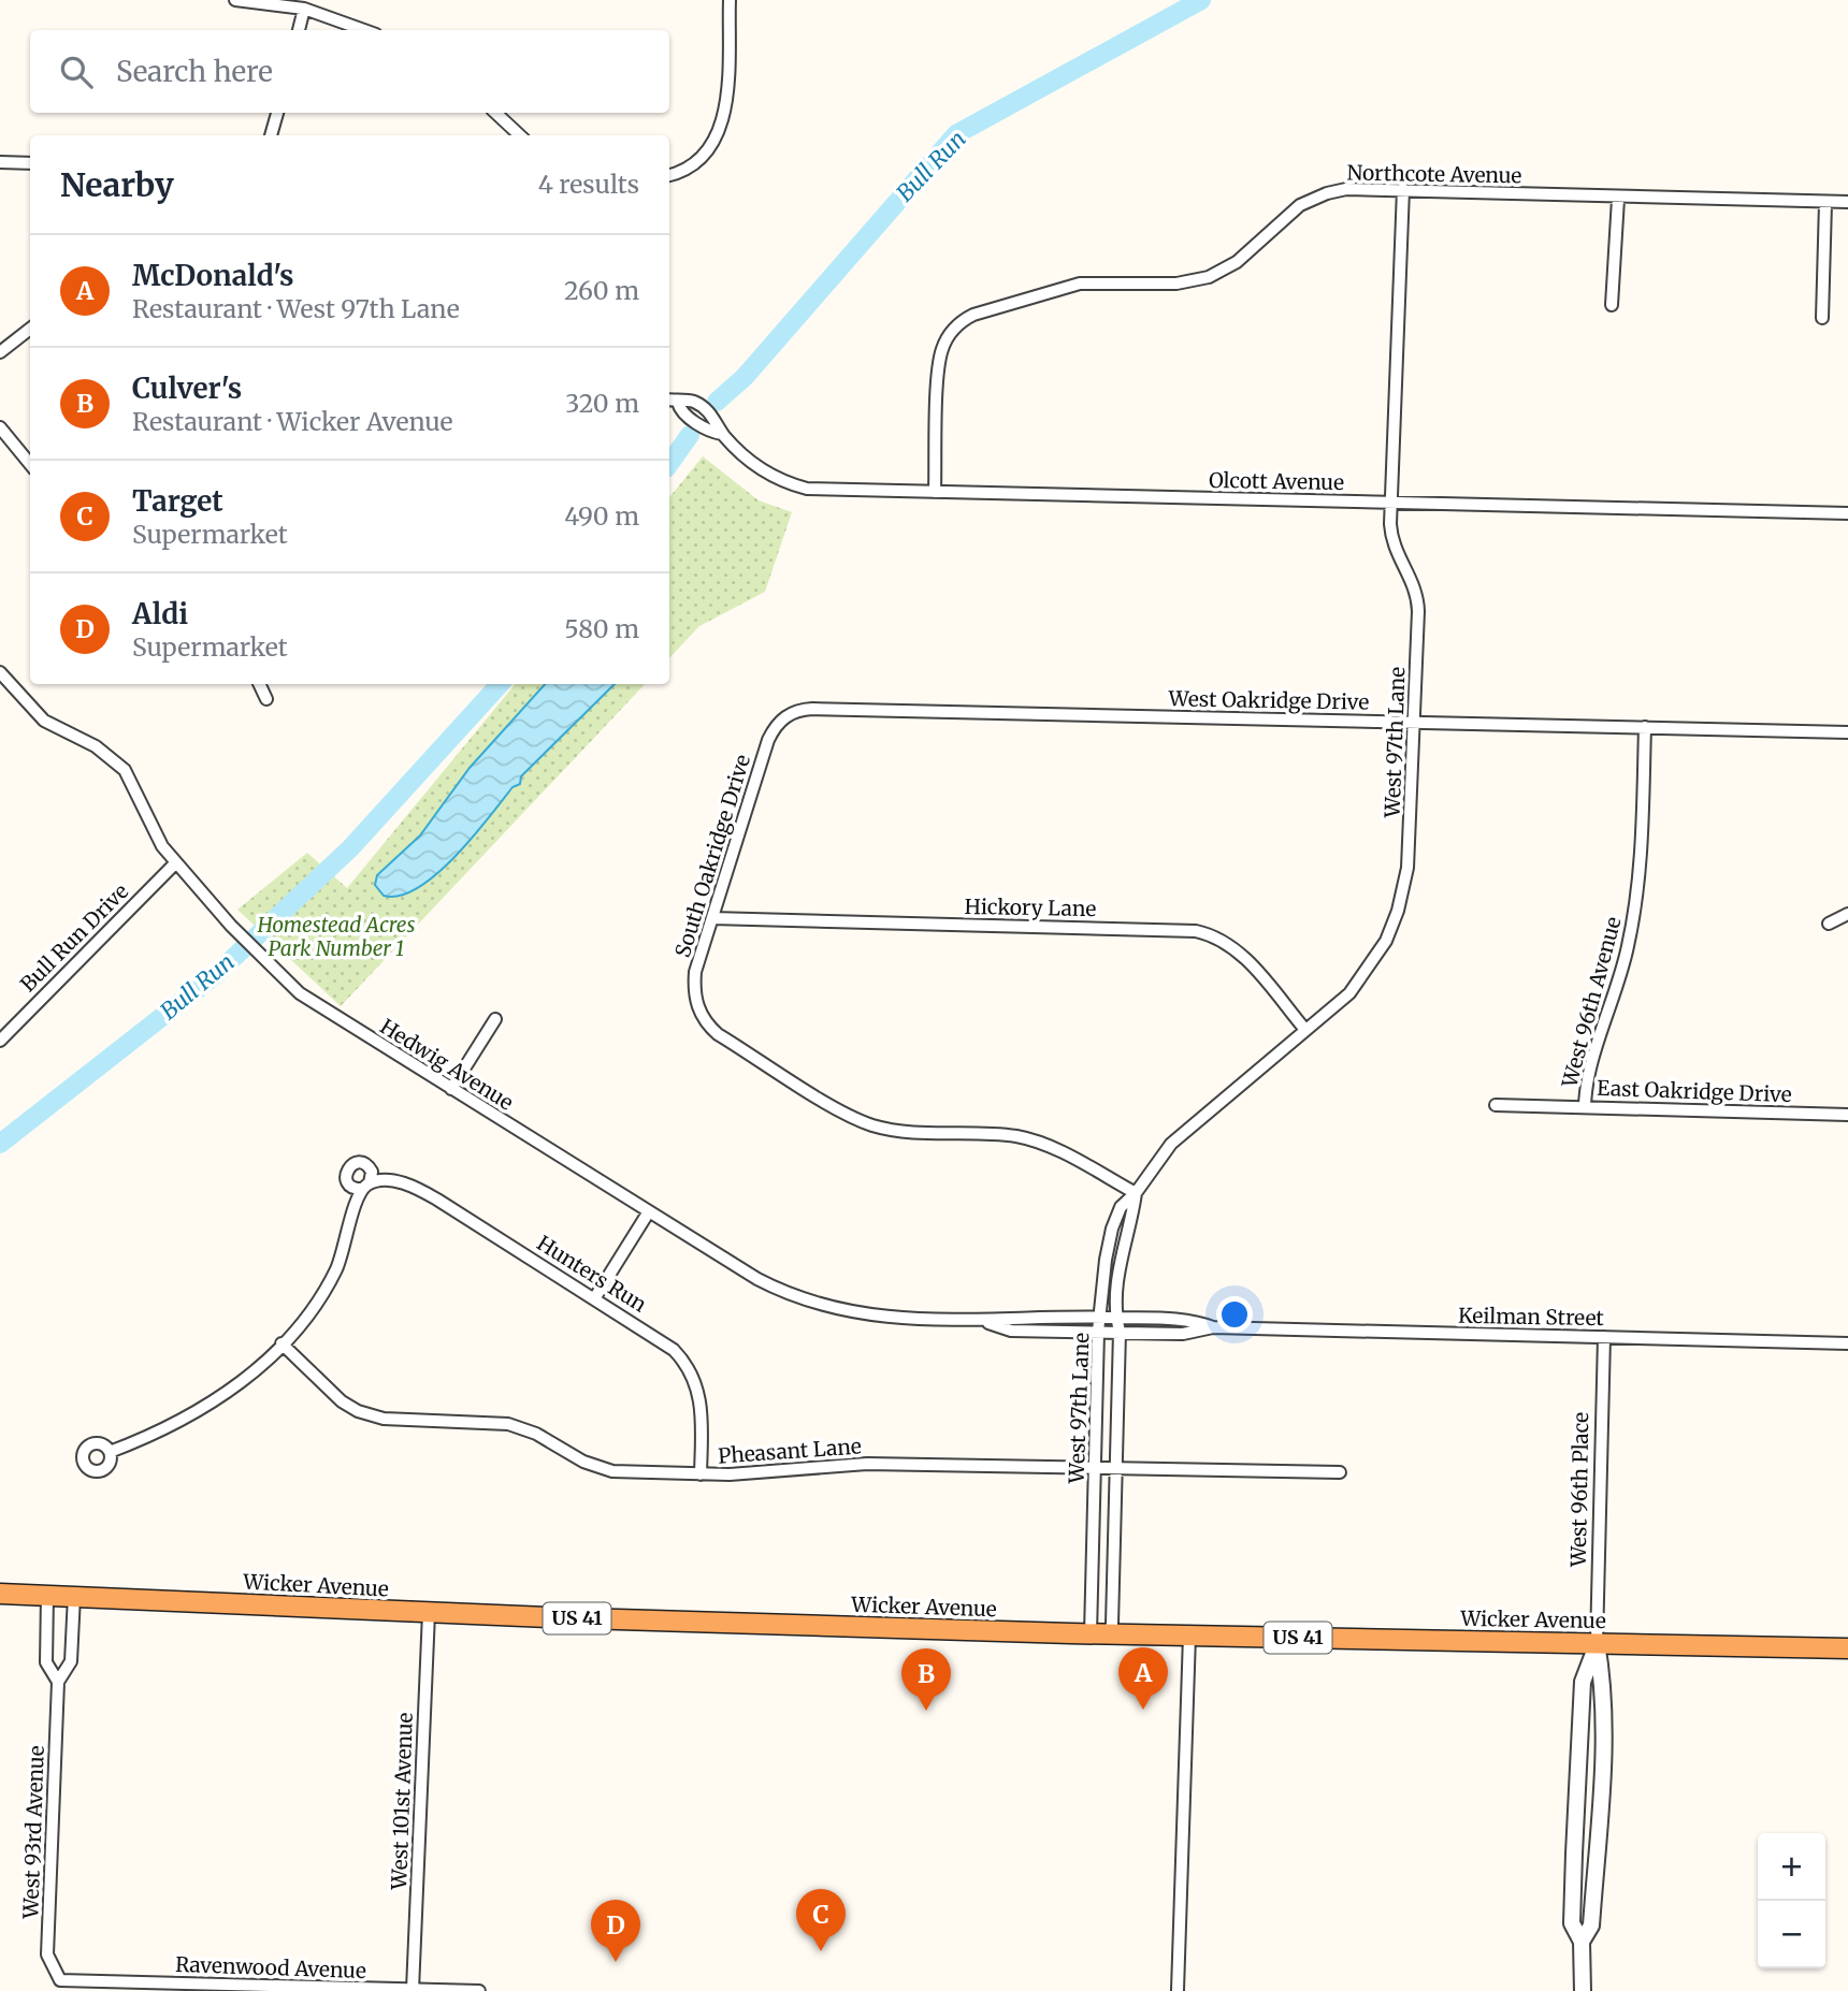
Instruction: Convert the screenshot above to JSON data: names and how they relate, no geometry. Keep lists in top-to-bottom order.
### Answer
{
  "streets": {
    "highway": ["Wicker Avenue", "US 41"],
    "street": [
      "Northcote Avenue",
      "Olcott Avenue",
      "West Oakridge Drive",
      "West 97th Lane",
      "South Oakridge Drive",
      "Hickory Lane",
      "Bull Run Drive",
      "West 96th Avenue",
      "Hedwig Avenue",
      "East Oakridge Drive",
      "Hunters Run",
      "Keilman Street",
      "Pheasant Lane",
      "West 96th Place",
      "West 101st Avenue",
      "West 93rd Avenue",
      "Ravenwood Avenue"
    ]
  },
  "crossings": [
    ["Northcote Avenue", "Olcott Avenue"],
    ["Northcote Avenue", "West 97th Lane"],
    ["Olcott Avenue", "West 97th Lane"],
    ["West Oakridge Drive", "West 97th Lane"],
    ["West Oakridge Drive", "South Oakridge Drive"],
    ["West Oakridge Drive", "West 96th Avenue"],
    ["West 97th Lane", "South Oakridge Drive"],
    ["West 97th Lane", "Hickory Lane"],
    ["West 97th Lane", "Hedwig Avenue"],
    ["West 97th Lane", "Keilman Street"],
    ["West 97th Lane", "Pheasant Lane"],
    ["West 97th Lane", "Wicker Avenue"],
    ["South Oakridge Drive", "Hickory Lane"],
    ["Bull Run Drive", "Hedwig Avenue"],
    ["West 96th Avenue", "East Oakridge Drive"],
    ["Hedwig Avenue", "Keilman Street"],
    ["Hunters Run", "Pheasant Lane"],
    ["Keilman Street", "West 96th Place"],
    ["West 96th Place", "Wicker Avenue"],
    ["Wicker Avenue", "West 101st Avenue"],
    ["Wicker Avenue", "West 93rd Avenue"],
    ["West 101st Avenue", "Ravenwood Avenue"],
    ["West 93rd Avenue", "Ravenwood Avenue"]
  ],
  "water": ["Bull Run"],
  "parks": ["Homestead Acres Park Number 1"],
  "page": {
    "search": "Search here",
    "heading": ["Nearby", "4 results"],
    "list": [
      {
        "mark": "A",
        "name": "McDonald's",
        "note": "Restaurant · West 97th Lane",
        "value": "260 m"
      },
      {
        "mark": "B",
        "name": "Culver's",
        "note": "Restaurant · Wicker Avenue",
        "value": "320 m"
      },
      {
        "mark": "C",
        "name": "Target",
        "note": "Supermarket",
        "value": "490 m"
      },
      {
        "mark": "D",
        "name": "Aldi",
        "note": "Supermarket",
        "value": "580 m"
      }
    ],
    "pins": [
      "A",
      "B",
      "C",
      "D"
    ],
    "map_buttons": ["+", "−"]
  }
}
